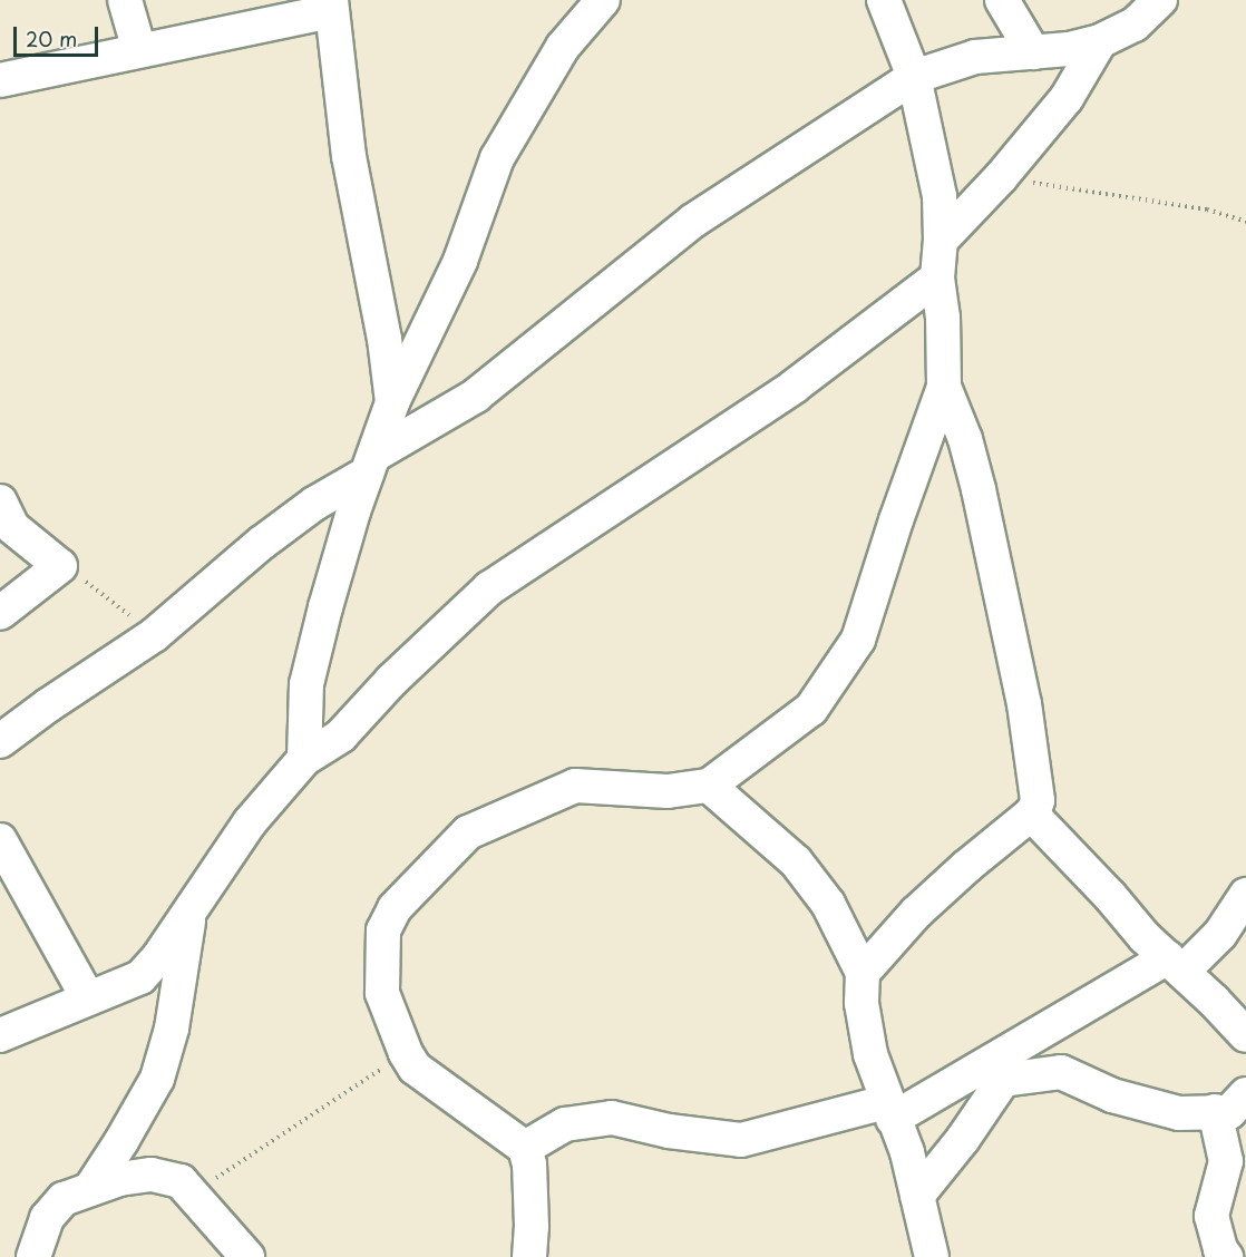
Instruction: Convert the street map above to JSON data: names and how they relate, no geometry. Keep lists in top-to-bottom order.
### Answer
{
  "scale_bar": "20 m"
}
